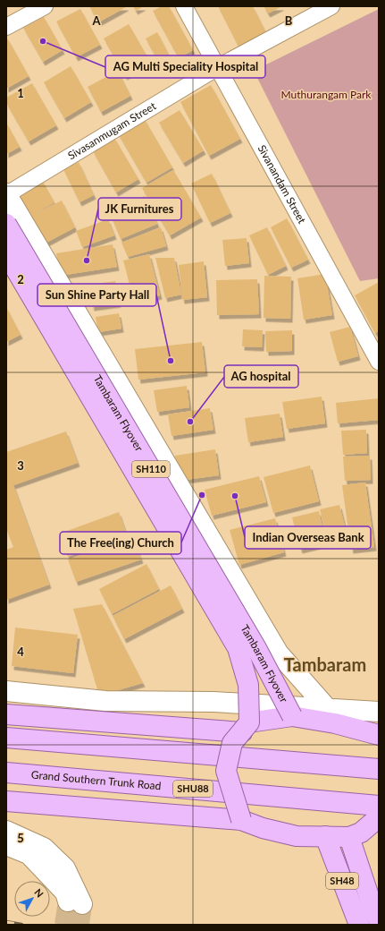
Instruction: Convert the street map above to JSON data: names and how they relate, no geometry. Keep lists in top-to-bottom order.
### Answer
{
  "streets": {
    "main road": [
      "Tambaram Flyover",
      "SH110",
      "Grand Southern Trunk Road",
      "SHU88",
      "SH48"
    ],
    "street": ["Sivasanmugam Street", "Sivanandam Street"]
  },
  "crossings": [
    ["Sivasanmugam Street", "Sivanandam Street"]
  ],
  "districts": ["Tambaram"],
  "parks": ["Muthurangam Park"],
  "places": [
    "AG Multi Speciality Hospital",
    "JK Furnitures",
    "Sun Shine Party Hall",
    "AG hospital",
    "The Free(ing) Church",
    "Indian Overseas Bank"
  ],
  "north": "top right",
  "grid": {
    "columns": ["A", "B"],
    "rows": [
      "1",
      "2",
      "3",
      "4",
      "5"
    ]
  }
}
